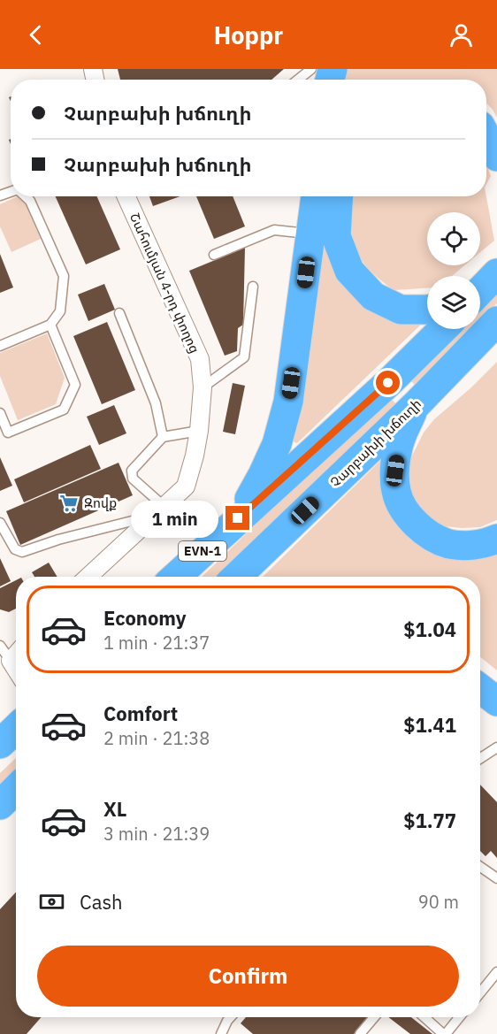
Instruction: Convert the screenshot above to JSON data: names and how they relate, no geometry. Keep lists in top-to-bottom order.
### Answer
{
  "streets": {
    "highway": ["Չարբախի խճուղի", "EVN-1"],
    "street": ["Շահումյան 4-րդ փողոց"]
  },
  "places": {
    "supermarket": ["Զովք"]
  },
  "page": {
    "header": "Hoppr",
    "banner": ["Չարբախի խճուղի", "Չարբախի խճուղի"],
    "bubble": "1 min",
    "list": [
      {
        "name": "Economy",
        "note": "1 min · 21:37",
        "value": "$1.04"
      },
      {
        "name": "Comfort",
        "note": "2 min · 21:38",
        "value": "$1.41"
      },
      {
        "name": "XL",
        "note": "3 min · 21:39",
        "value": "$1.77"
      }
    ],
    "pay": ["Cash", "90 m"],
    "buttons": "Confirm"
  }
}
